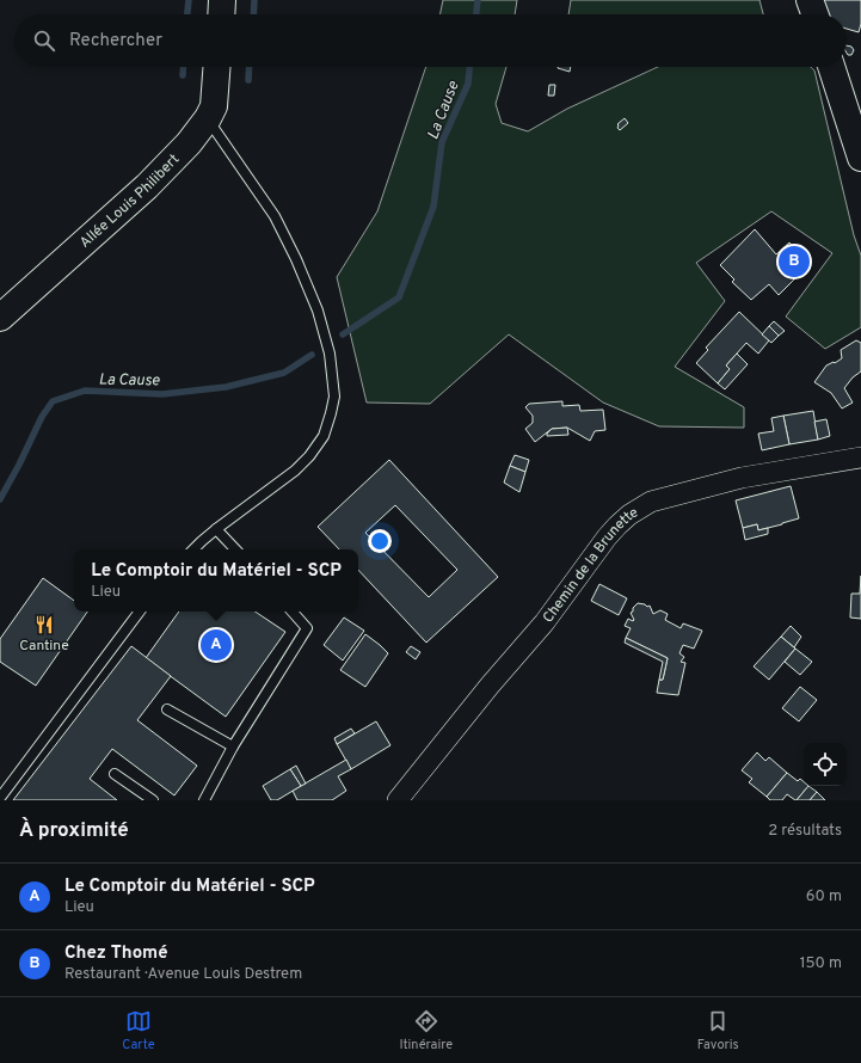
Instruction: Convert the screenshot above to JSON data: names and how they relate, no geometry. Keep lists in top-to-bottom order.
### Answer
{
  "streets": {
    "street": ["Allée Louis Philibert", "Chemin de la Brunette"]
  },
  "water": ["La Cause"],
  "places": {
    "restaurant": ["Cantine"]
  },
  "page": {
    "search": "Rechercher",
    "pins": ["B", "A"],
    "popup": ["Le Comptoir du Matériel - SCP", "Lieu"],
    "heading": ["À proximité", "2 résultats"],
    "list": [
      {
        "mark": "A",
        "name": "Le Comptoir du Matériel - SCP",
        "note": "Lieu",
        "value": "60 m"
      },
      {
        "mark": "B",
        "name": "Chez Thomé",
        "note": "Restaurant · Avenue Louis Destrem",
        "value": "150 m"
      }
    ],
    "nav": ["Carte", "Itinéraire", "Favoris"]
  }
}
